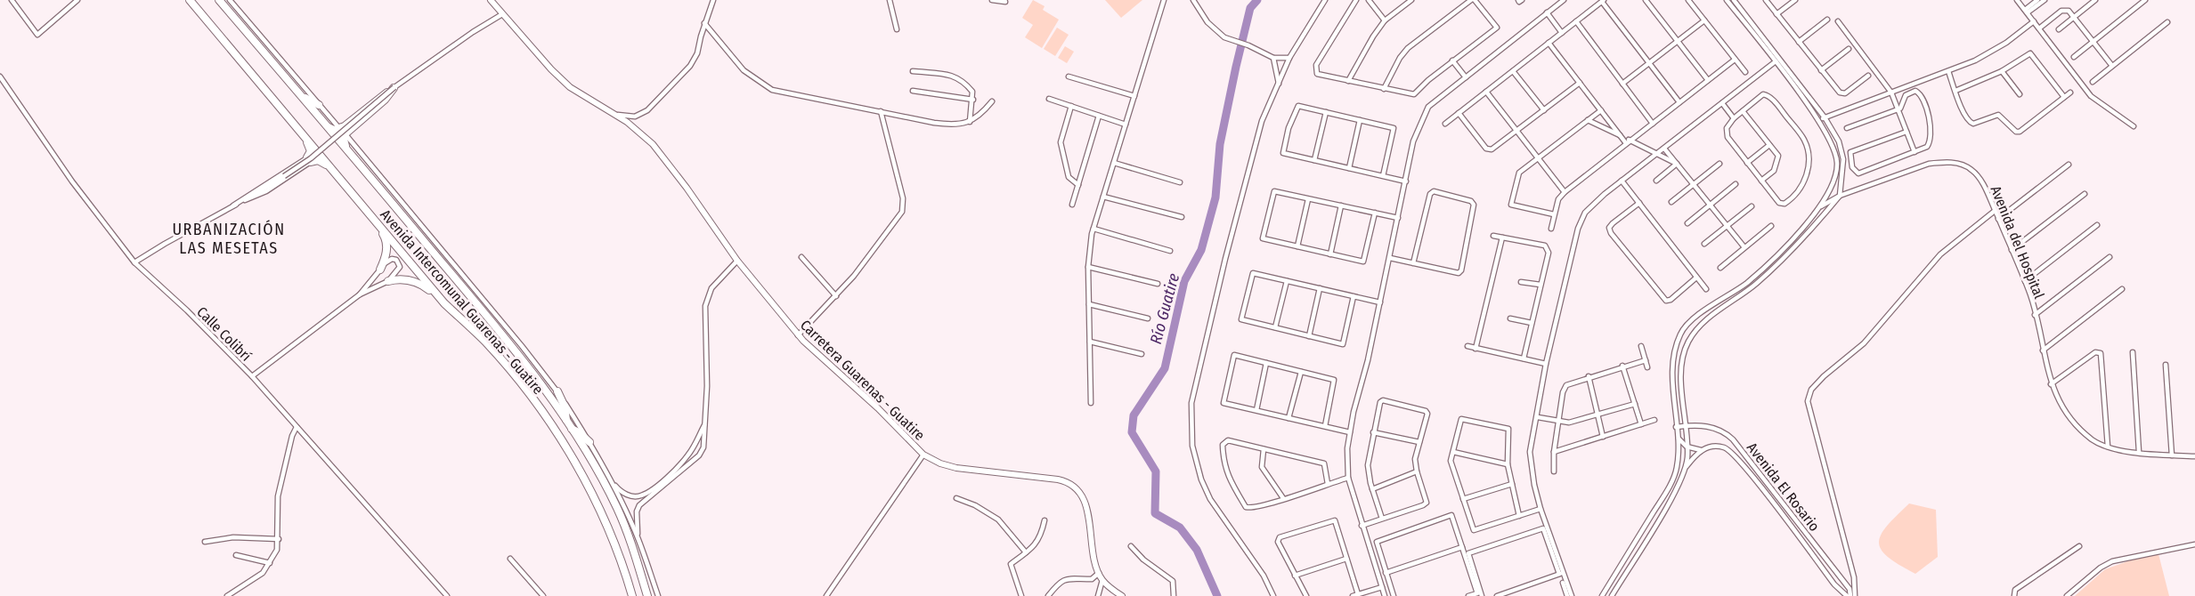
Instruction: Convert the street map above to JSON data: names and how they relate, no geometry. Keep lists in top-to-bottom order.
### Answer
{
  "streets": {
    "highway": ["Avenida Intercomunal Guarenas - Guatire"],
    "main road": ["Carretera Guarenas - Guatire"],
    "street": ["Avenida del Hospital", "Calle Colibrí", "Avenida El Rosario"]
  },
  "districts": ["URBANIZACIÓN LAS MESETAS"],
  "water": ["Río Guatire"]
}
